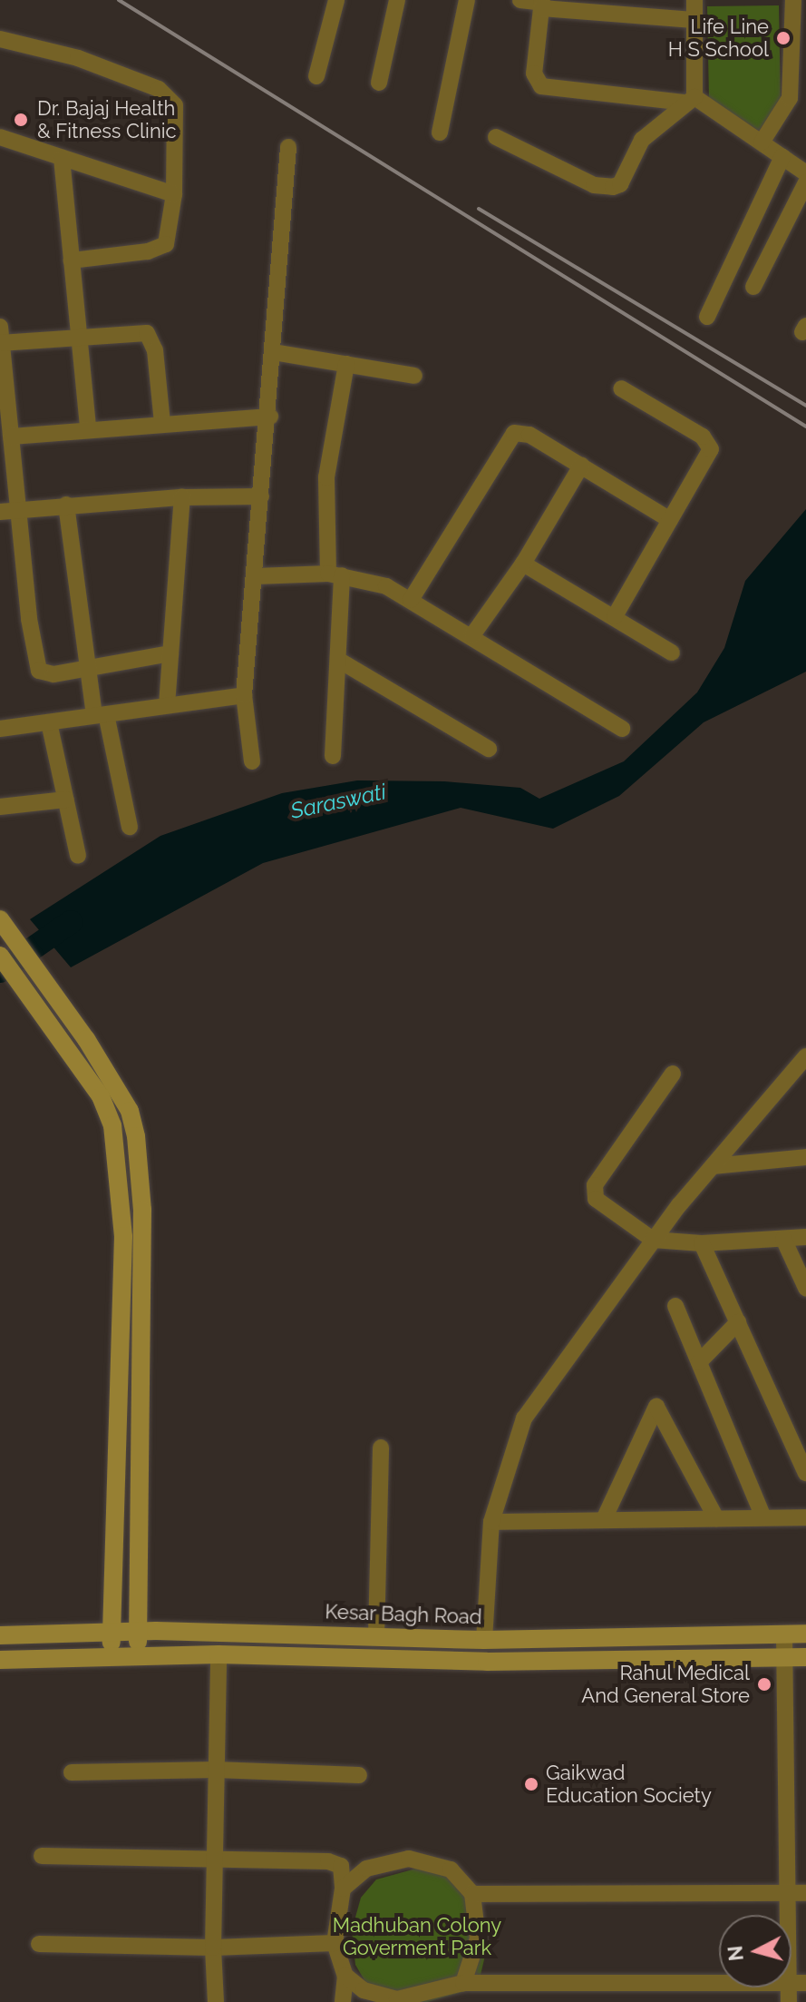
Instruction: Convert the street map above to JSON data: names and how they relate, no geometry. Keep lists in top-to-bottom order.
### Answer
{
  "streets": {
    "main road": ["Kesar Bagh Road"]
  },
  "water": ["Saraswati"],
  "parks": ["Madhuban Colony Goverment Park"],
  "places": [
    "Life Line H S School",
    "Dr. Bajaj Health & Fitness Clinic",
    "Rahul Medical And General Store",
    "Gaikwad Education Society"
  ],
  "north": "left"
}
